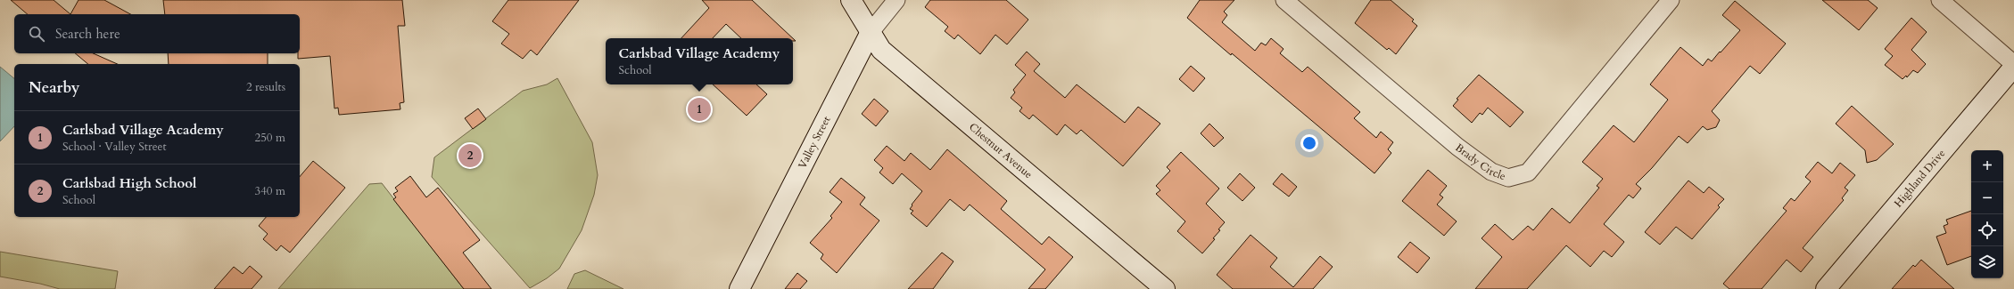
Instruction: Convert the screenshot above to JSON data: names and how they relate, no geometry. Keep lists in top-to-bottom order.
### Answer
{
  "streets": {
    "street": [
      "Valley Street",
      "Chestnut Avenue",
      "Brady Circle",
      "Highland Drive"
    ]
  },
  "crossings": [
    ["Valley Street", "Chestnut Avenue"]
  ],
  "page": {
    "search": "Search here",
    "popup": ["Carlsbad Village Academy", "School"],
    "heading": ["Nearby", "2 results"],
    "pins": ["1", "2"],
    "list": [
      {
        "mark": "1",
        "name": "Carlsbad Village Academy",
        "note": "School · Valley Street",
        "value": "250 m"
      },
      {
        "mark": "2",
        "name": "Carlsbad High School",
        "note": "School",
        "value": "340 m"
      }
    ],
    "map_buttons": ["+", "−"]
  }
}
